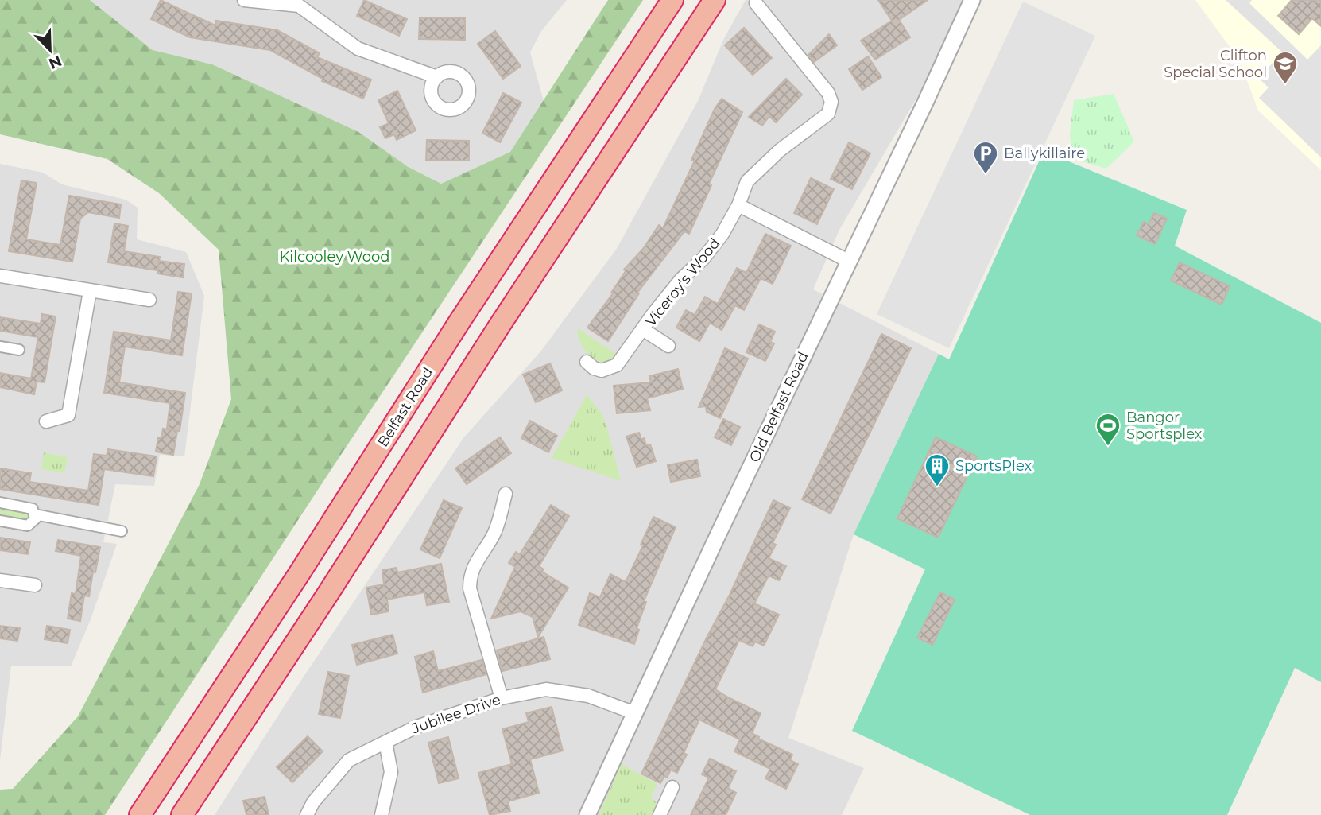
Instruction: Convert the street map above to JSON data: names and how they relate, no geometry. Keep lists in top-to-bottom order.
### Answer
{
  "streets": {
    "highway": ["Belfast Road"],
    "street": ["Viceroy's Wood", "Old Belfast Road", "Jubilee Drive"]
  },
  "crossings": [
    ["Old Belfast Road", "Jubilee Drive"]
  ],
  "parks": ["Kilcooley Wood"],
  "places": {
    "school or university": ["Clifton Special School"],
    "parking": ["Ballykillaire"],
    "sports": ["Bangor Sportsplex"],
    "building": ["SportsPlex"]
  },
  "north": "bottom right"
}
